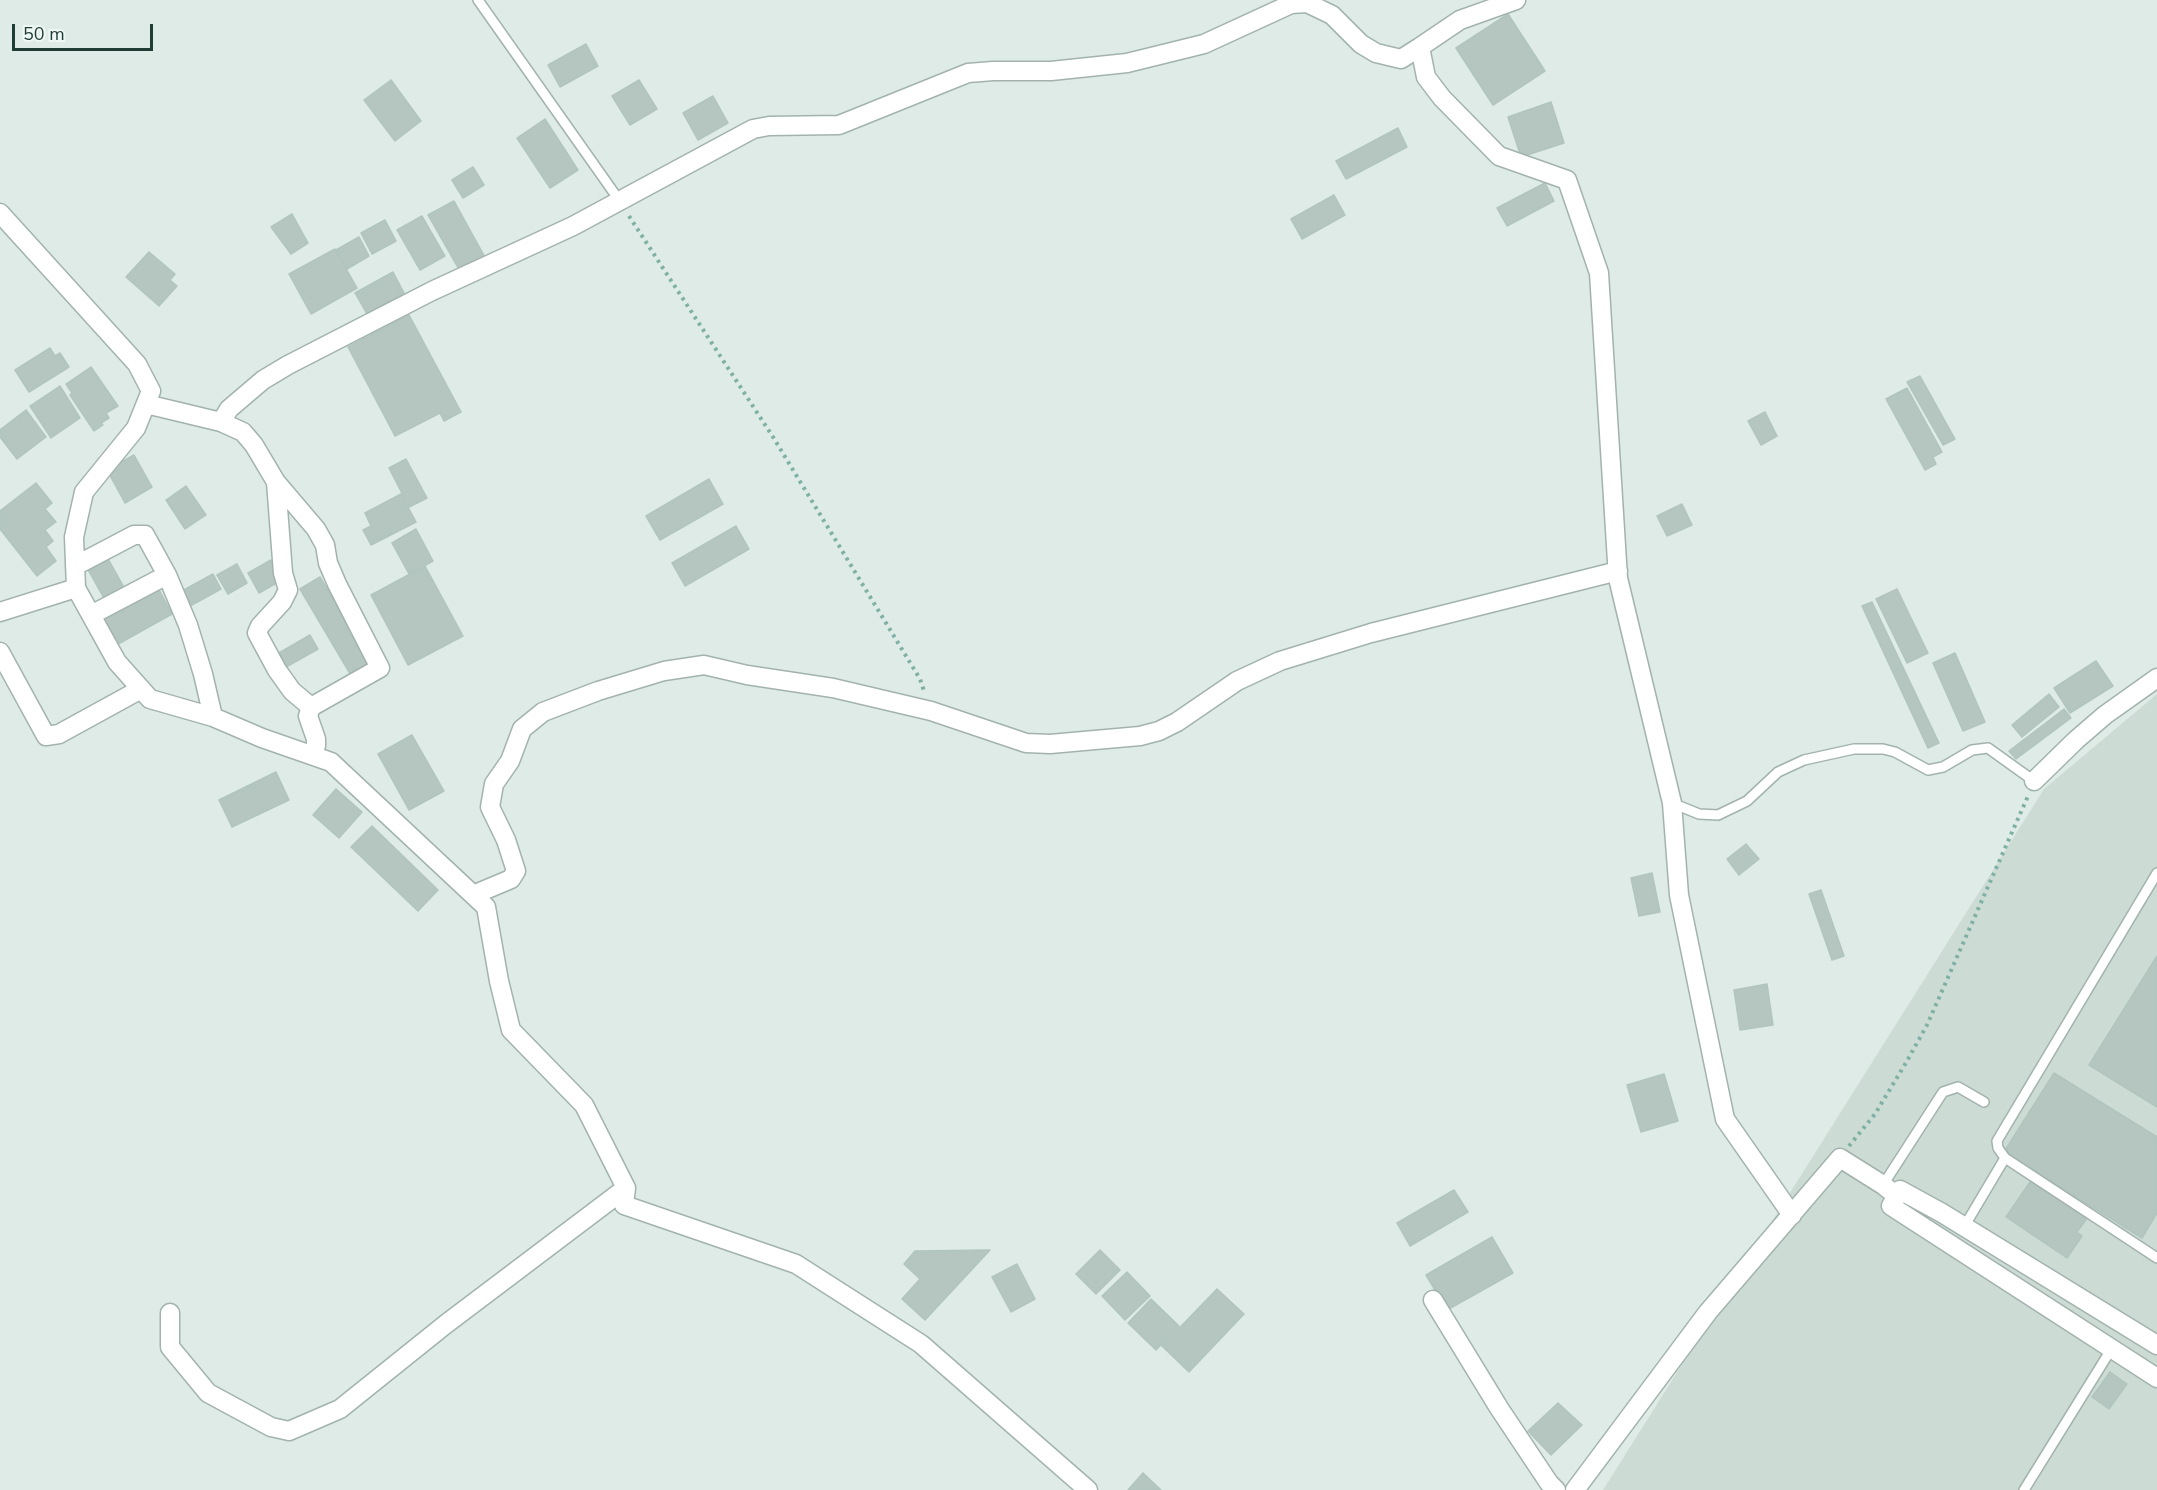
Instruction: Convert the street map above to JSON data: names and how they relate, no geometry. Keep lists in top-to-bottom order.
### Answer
{
  "scale_bar": "50 m"
}
